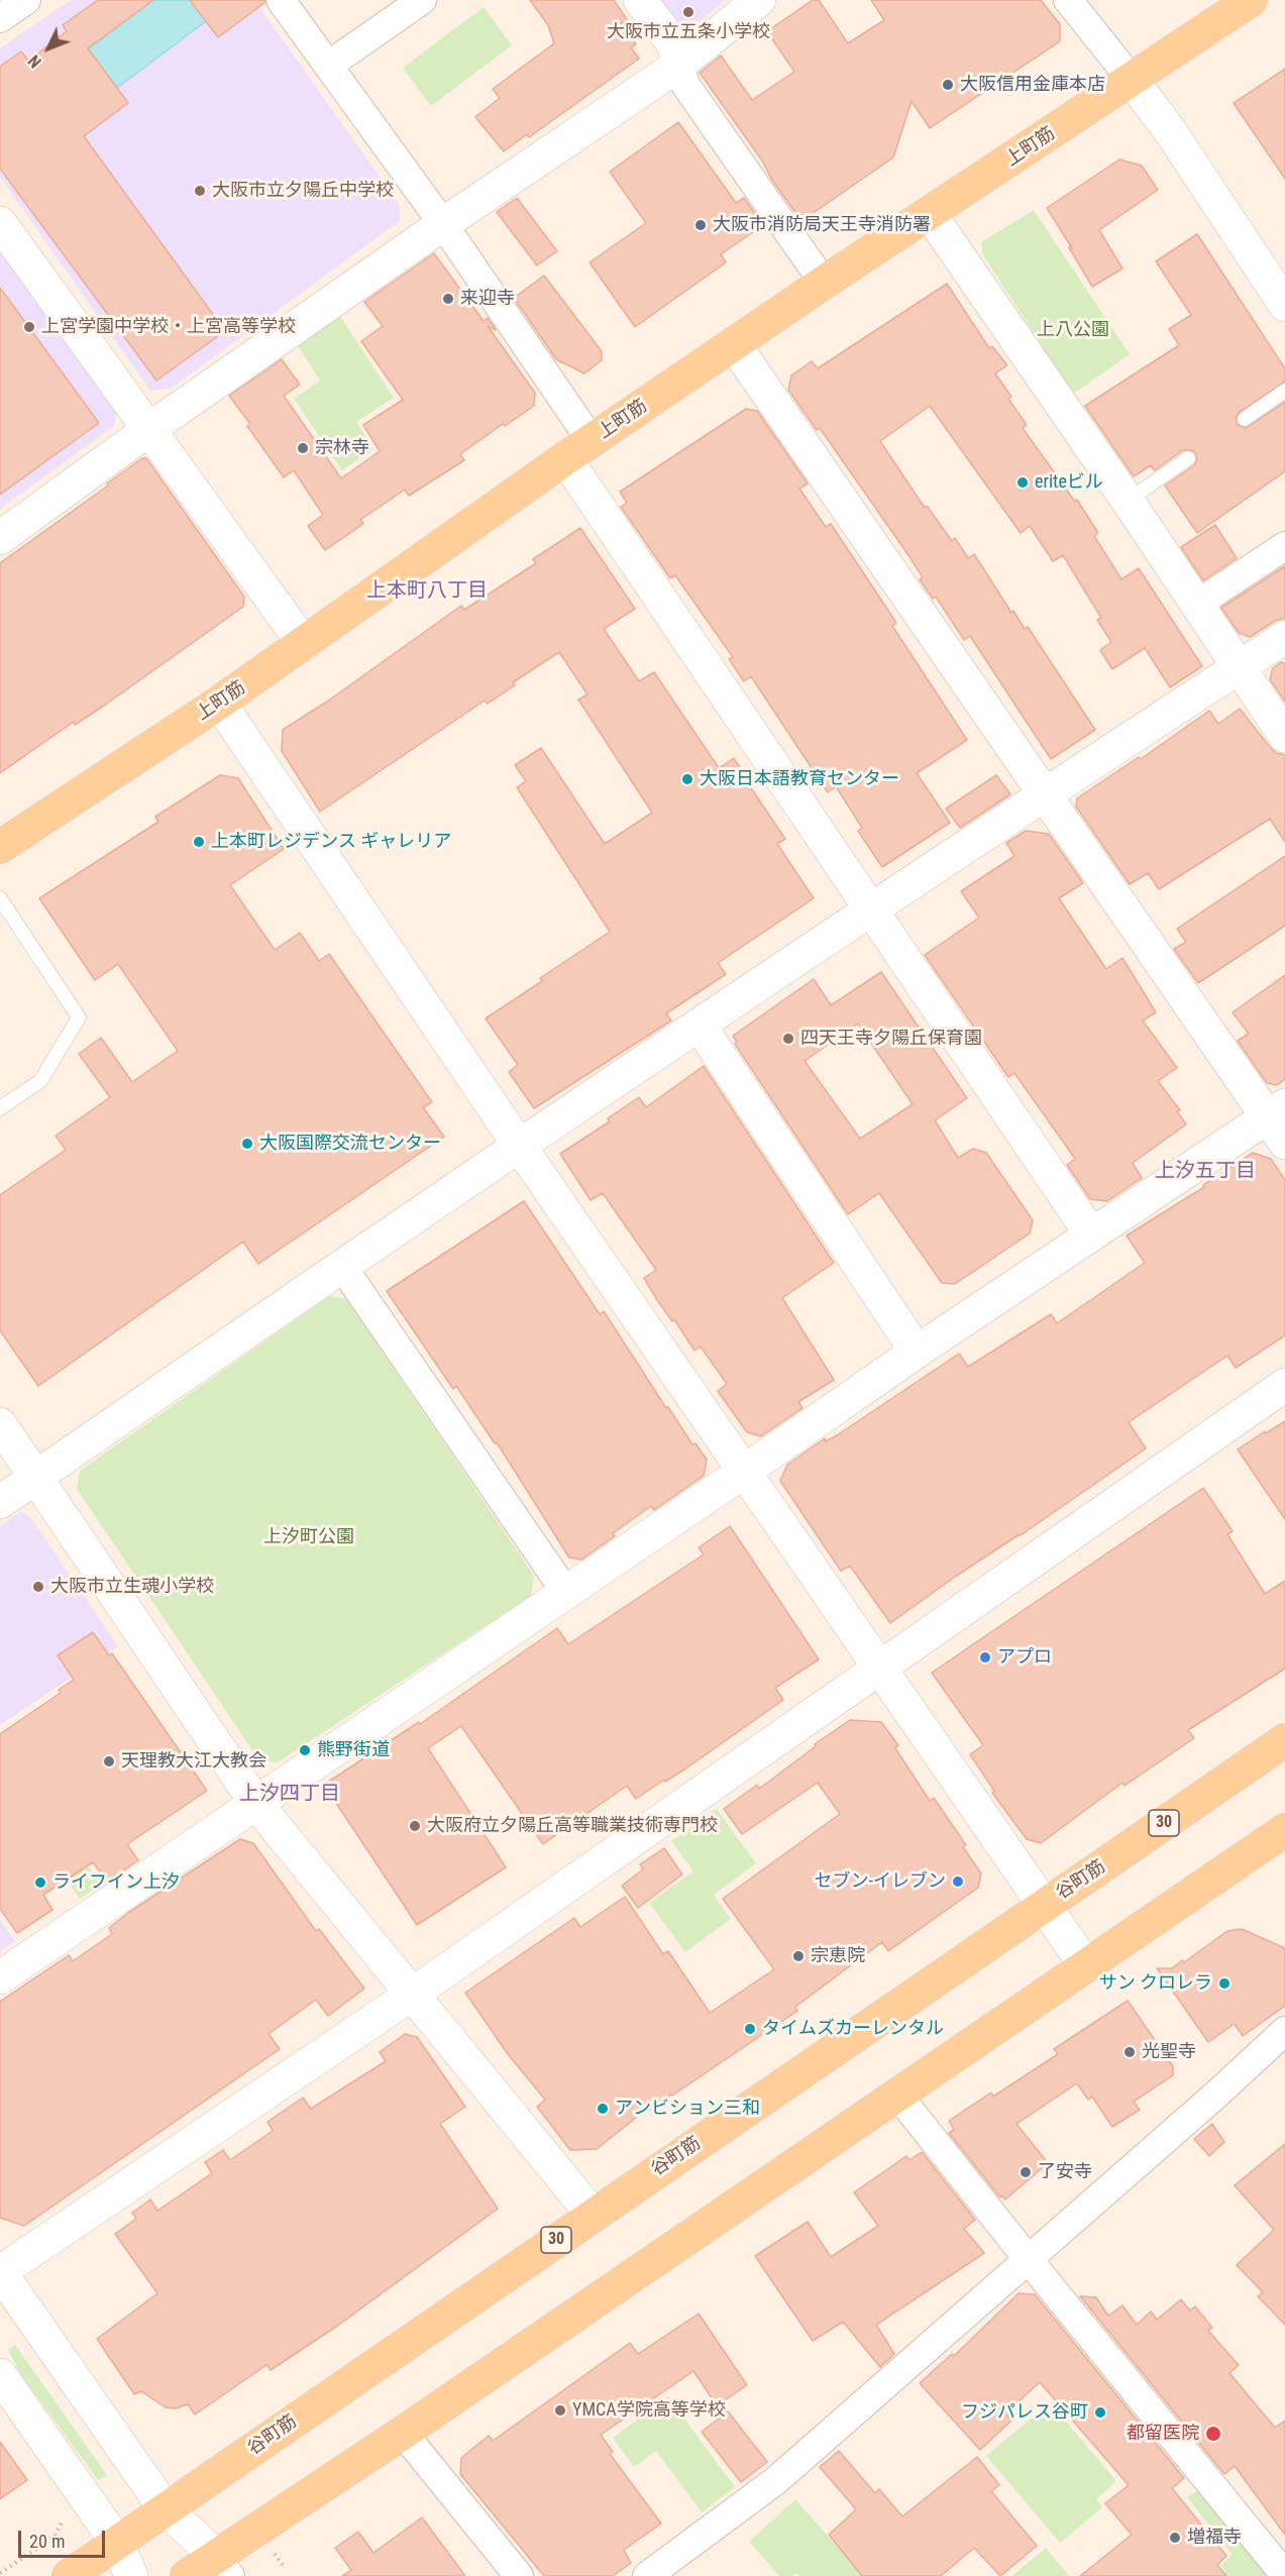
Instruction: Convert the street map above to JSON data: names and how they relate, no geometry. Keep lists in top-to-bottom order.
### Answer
{
  "streets": {
    "main road": ["上町筋", "30", "谷町筋"]
  },
  "districts": ["上本町八丁目", "上汐五丁目", "上汐四丁目"],
  "parks": ["上八公園", "上汐町公園"],
  "places": [
    "大阪市立五条小学校",
    "大阪信用金庫本店",
    "大阪市立夕陽丘中学校",
    "大阪市消防局天王寺消防署",
    "来迎寺",
    "上宮学園中学校・上宮高等学校",
    "宗林寺",
    "eriteビル",
    "大阪日本語教育センター",
    "上本町レジデンス ギャレリア",
    "四天王寺夕陽丘保育園",
    "大阪国際交流センター",
    "大阪市立生魂小学校",
    "アプロ",
    "熊野街道",
    "天理教大江大教会",
    "大阪府立夕陽丘高等職業技術専門校",
    "セブン-イレブン",
    "ライフイン上汐",
    "宗恵院",
    "サン クロレラ",
    "タイムズカーレンタル",
    "光聖寺",
    "アンビション三和",
    "了安寺",
    "YMCA学院高等学校",
    "フジパレス谷町",
    "都留医院",
    "増福寺"
  ],
  "scale_bar": "20 m",
  "north": "bottom left"
}
